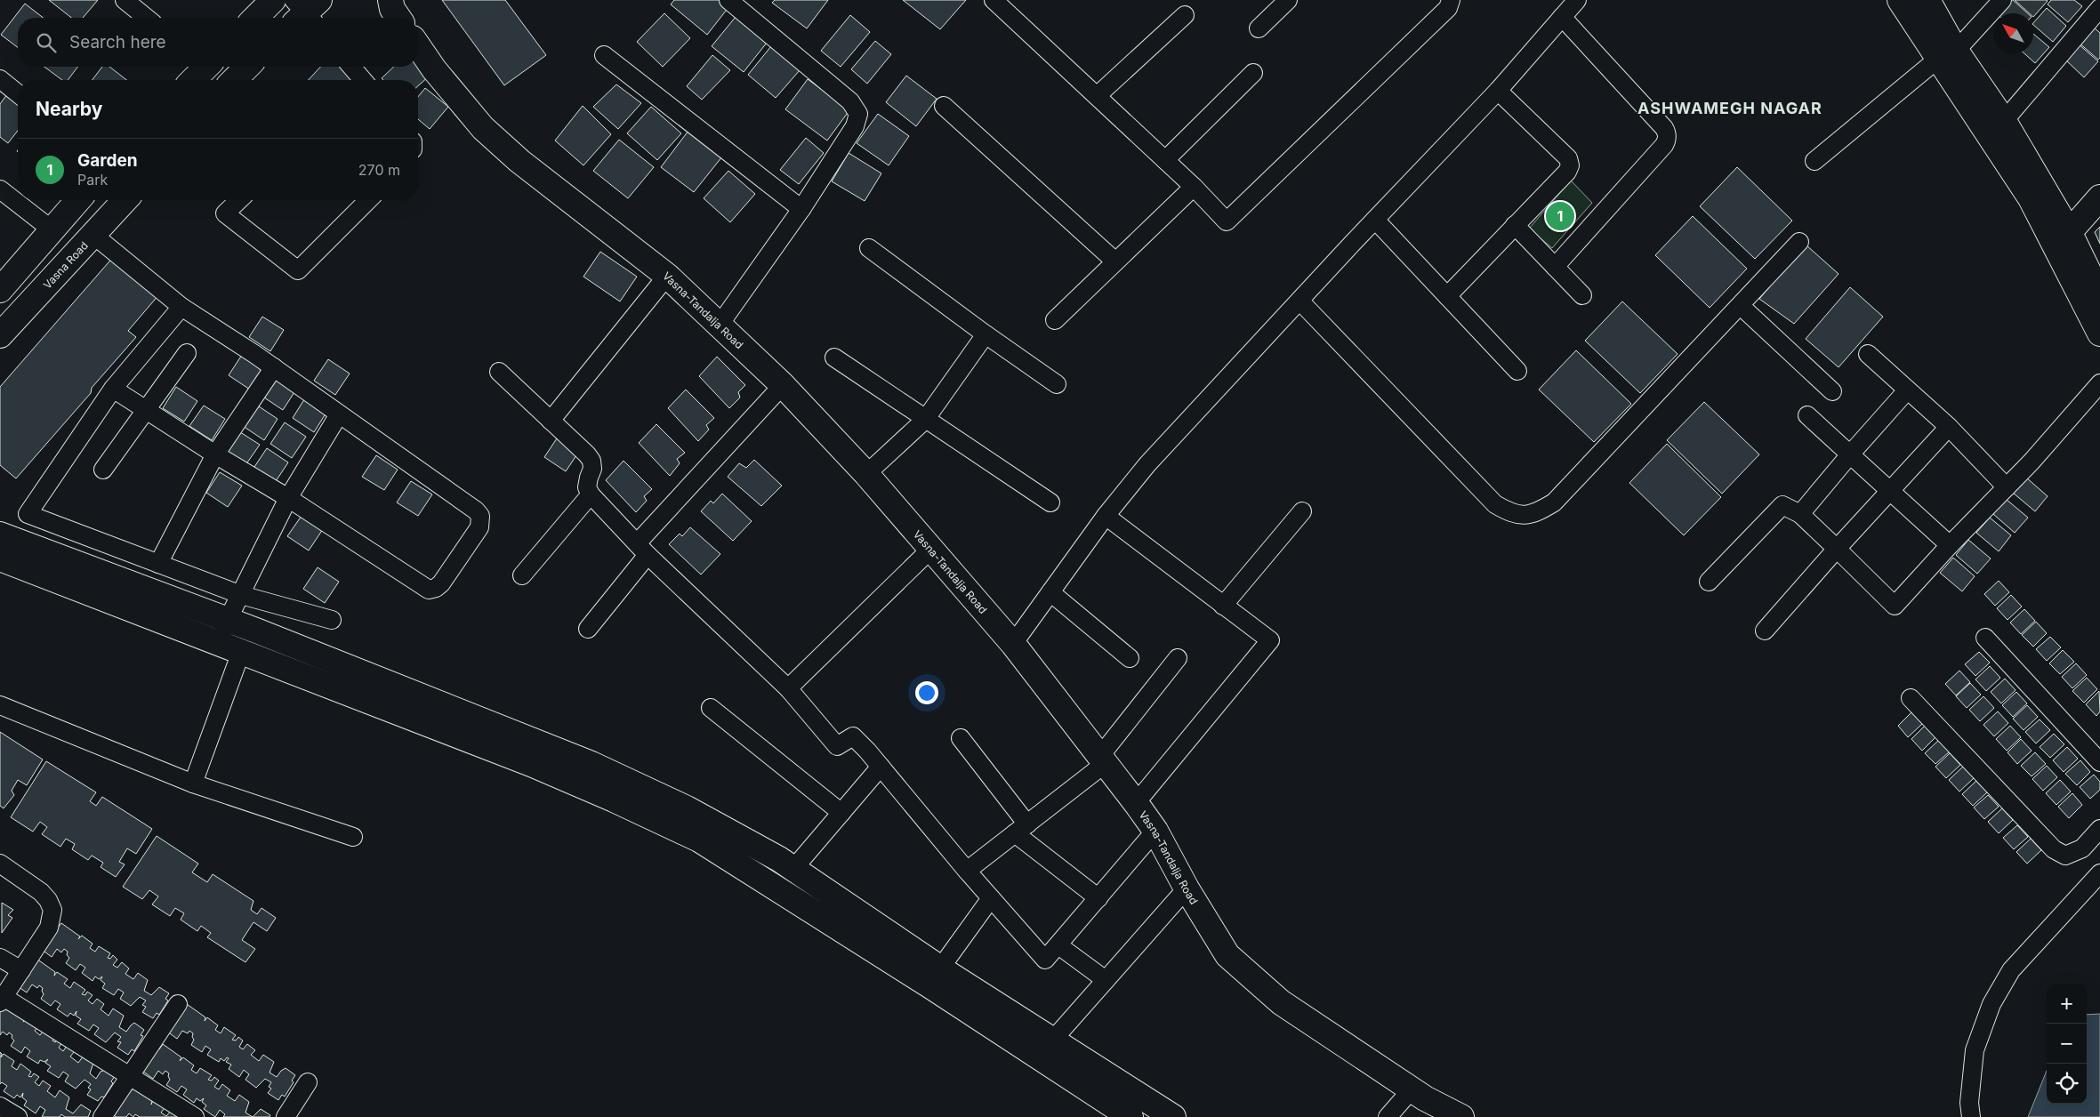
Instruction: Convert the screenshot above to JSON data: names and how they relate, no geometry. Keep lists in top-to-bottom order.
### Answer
{
  "streets": {
    "street": ["Vasna Road", "Vasna-Tandalja Road"]
  },
  "districts": ["ASHWAMEGH NAGAR"],
  "north": "top left",
  "page": {
    "search": "Search here",
    "heading": "Nearby",
    "list": [
      {
        "mark": "1",
        "name": "Garden",
        "note": "Park",
        "value": "270 m"
      }
    ],
    "pins": "1",
    "map_buttons": ["+", "−"]
  }
}
